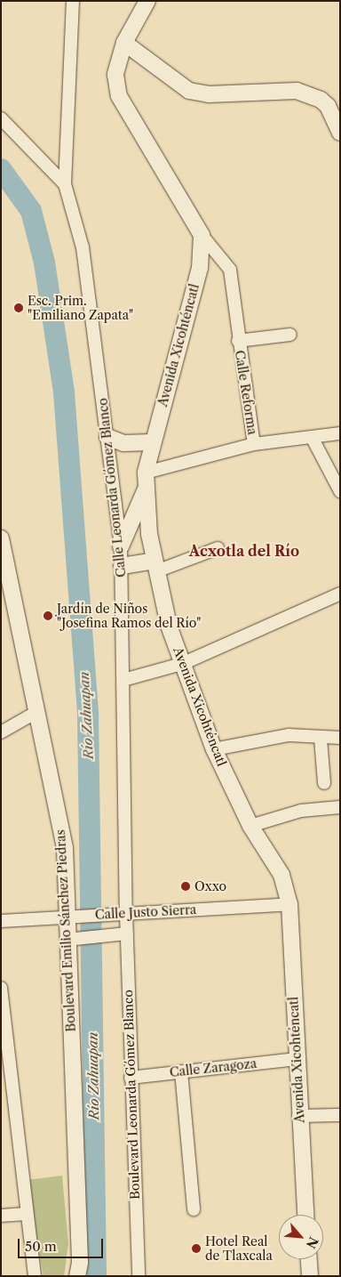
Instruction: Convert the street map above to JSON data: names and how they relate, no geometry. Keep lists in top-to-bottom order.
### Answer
{
  "streets": {
    "street": [
      "Avenida Xicohténcatl",
      "Calle Reforma",
      "Calle Leonarda Gómez Blanco",
      "Calle Justo Sierra",
      "Boulevard Emilio Sánchez Piedras",
      "Calle Zaragoza",
      "Boulevard Leonarda Gómez Blanco"
    ]
  },
  "crossings": [
    ["Avenida Xicohténcatl", "Calle Reforma"],
    ["Avenida Xicohténcatl", "Calle Justo Sierra"],
    ["Avenida Xicohténcatl", "Calle Zaragoza"],
    ["Calle Leonarda Gómez Blanco", "Calle Justo Sierra"],
    ["Calle Leonarda Gómez Blanco", "Boulevard Leonarda Gómez Blanco"],
    ["Calle Justo Sierra", "Boulevard Emilio Sánchez Piedras"],
    ["Calle Justo Sierra", "Boulevard Leonarda Gómez Blanco"],
    ["Calle Zaragoza", "Boulevard Leonarda Gómez Blanco"]
  ],
  "districts": ["Acxotla del Río"],
  "water": ["Río Zahuapan"],
  "places": [
    "Esc. Prim. \"Emiliano Zapata\"",
    "Jardín de Niños \"Josefina Ramos del Río\"",
    "Oxxo",
    "Hotel Real de Tlaxcala"
  ],
  "scale_bar": "50 m",
  "north": "bottom right"
}
